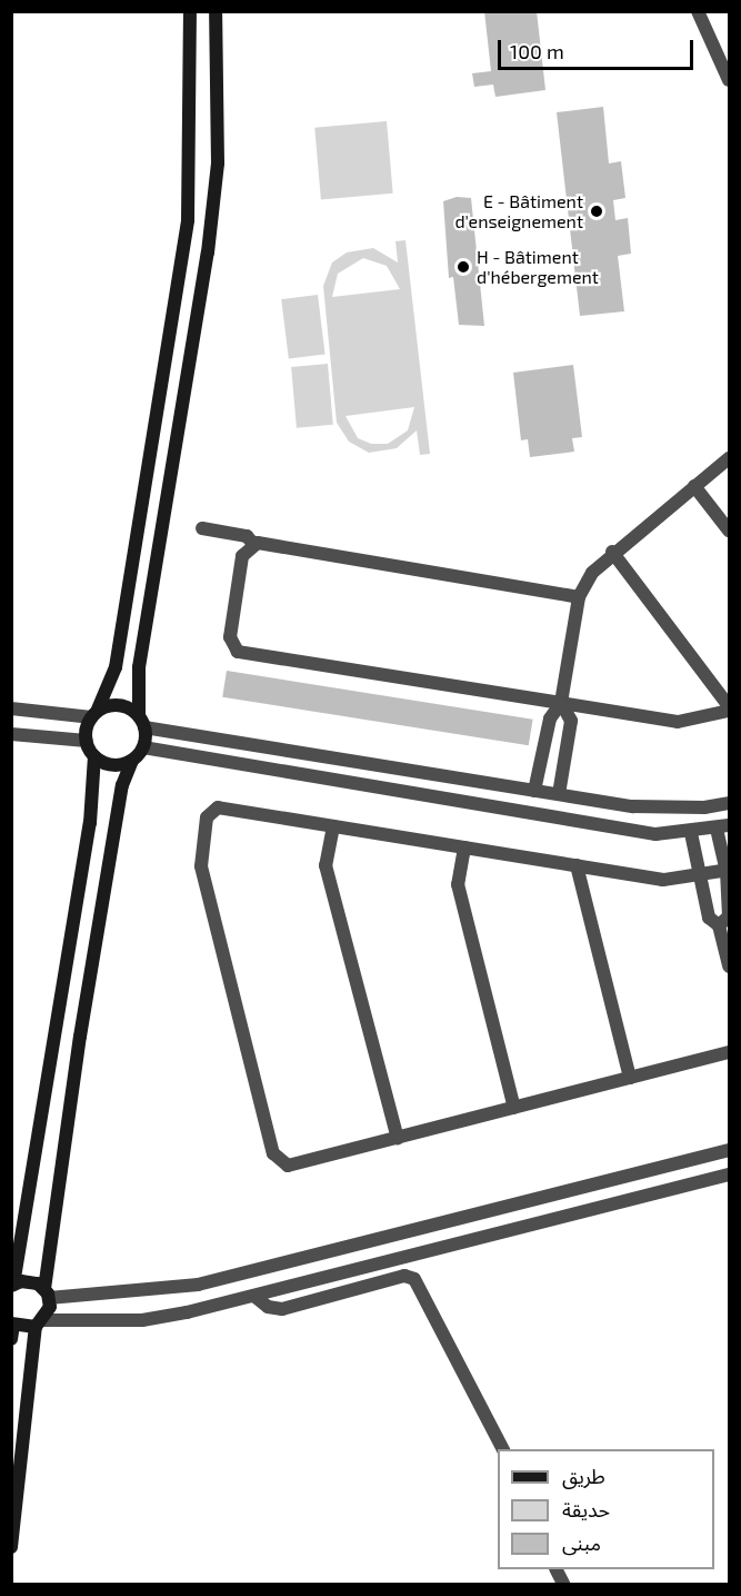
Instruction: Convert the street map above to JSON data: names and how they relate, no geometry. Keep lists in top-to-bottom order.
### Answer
{
  "places": ["E - Bâtiment d'enseignement", "H - Bâtiment d'hébergement"],
  "legend": ["طريق", "حديقة", "مبنى"],
  "scale_bar": "100 m"
}
